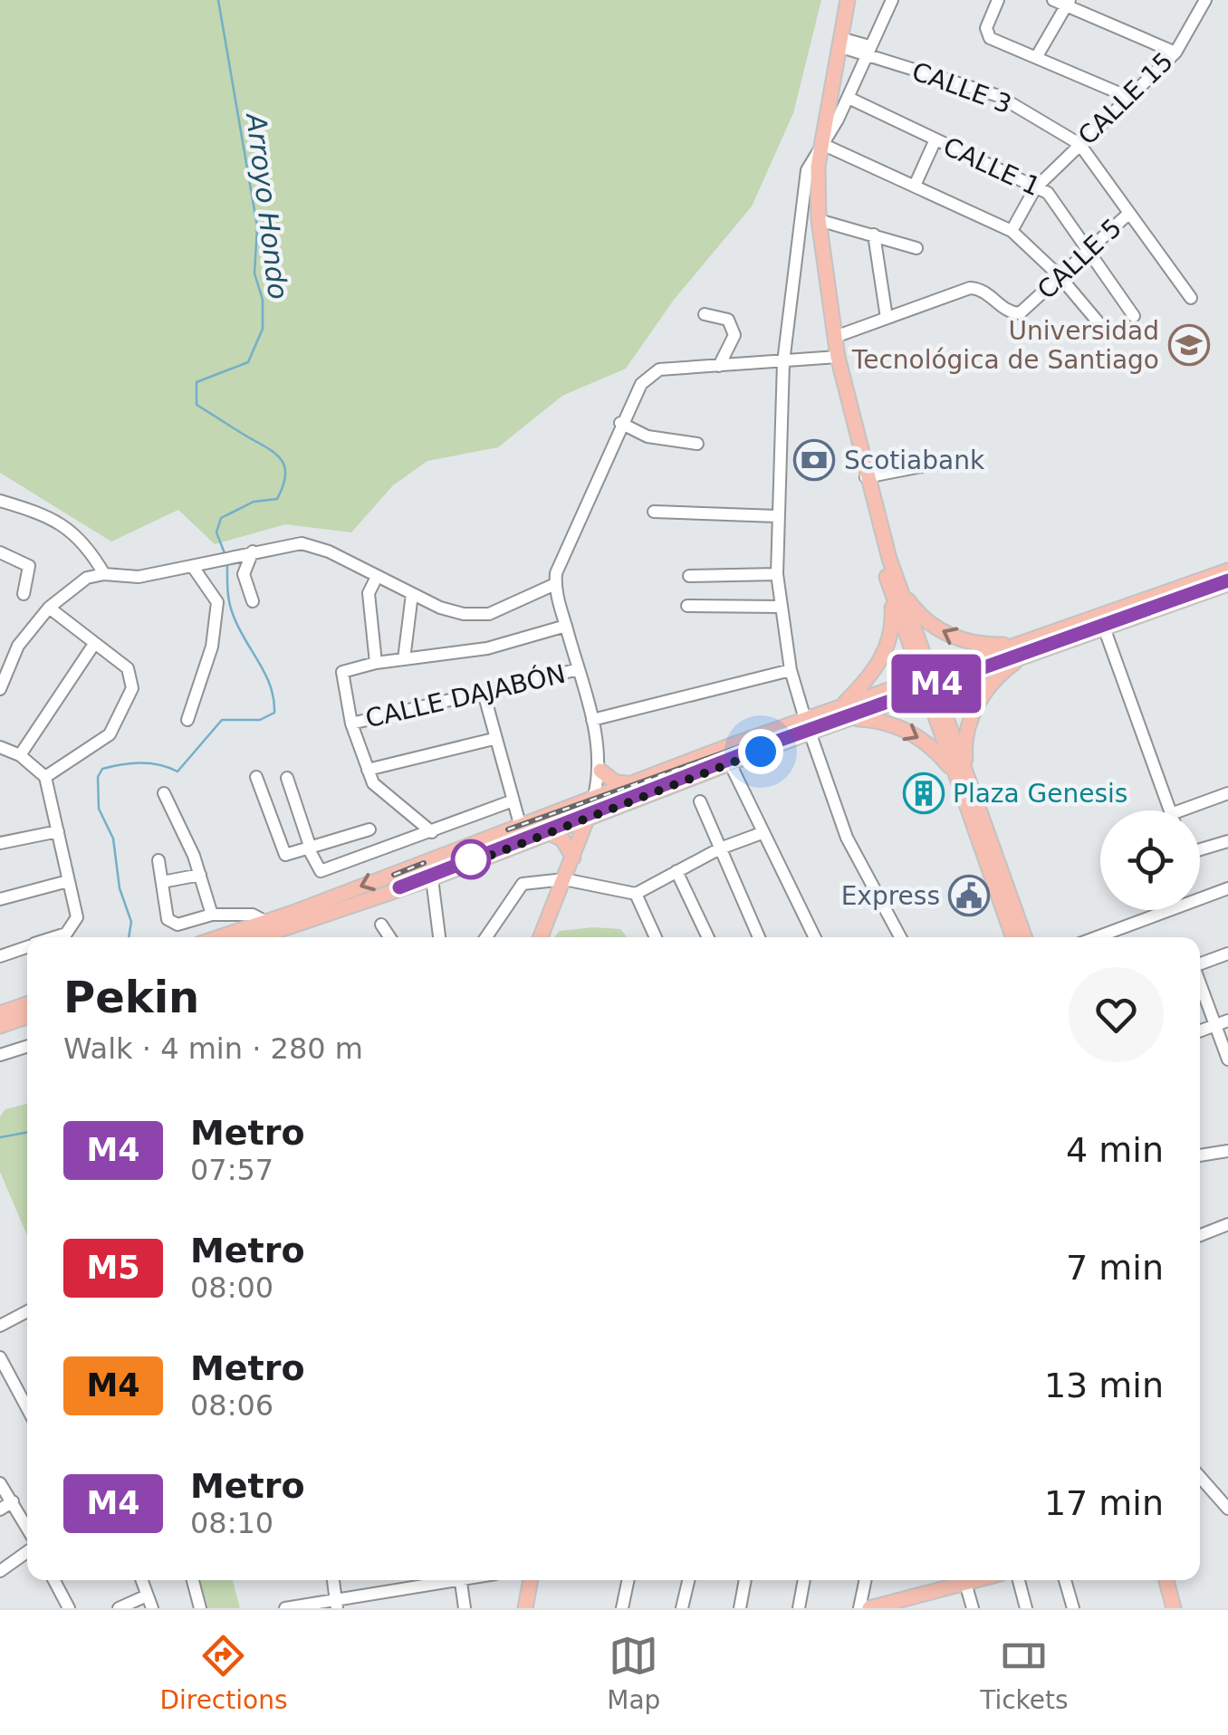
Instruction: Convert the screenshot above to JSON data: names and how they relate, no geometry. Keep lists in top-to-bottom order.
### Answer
{
  "streets": {
    "street": [
      "CALLE 3",
      "CALLE 15",
      "CALLE 1",
      "CALLE 5",
      "CALLE DAJABÓN"
    ]
  },
  "crossings": [
    ["CALLE 3", "CALLE 15"],
    ["CALLE 15", "CALLE 1"],
    ["CALLE 1", "CALLE 5"]
  ],
  "water": ["Arroyo Hondo"],
  "places": {
    "school or university": ["Universidad Tecnológica de Santiago"],
    "bank": ["Scotiabank"],
    "building": ["Plaza Genesis"],
    "public building": ["Express"]
  },
  "lines": ["metro line M4"],
  "page": {
    "on_map": "M4",
    "heading": ["Pekin", "Walk · 4 min · 280 m"],
    "list": [
      {
        "mark": "M4",
        "name": "Metro",
        "note": "07:57",
        "value": "4 min"
      },
      {
        "mark": "M5",
        "name": "Metro",
        "note": "08:00",
        "value": "7 min"
      },
      {
        "mark": "M4",
        "name": "Metro",
        "note": "08:06",
        "value": "13 min"
      },
      {
        "mark": "M4",
        "name": "Metro",
        "note": "08:10",
        "value": "17 min"
      }
    ],
    "tabs": ["Directions", "Map", "Tickets"]
  }
}
